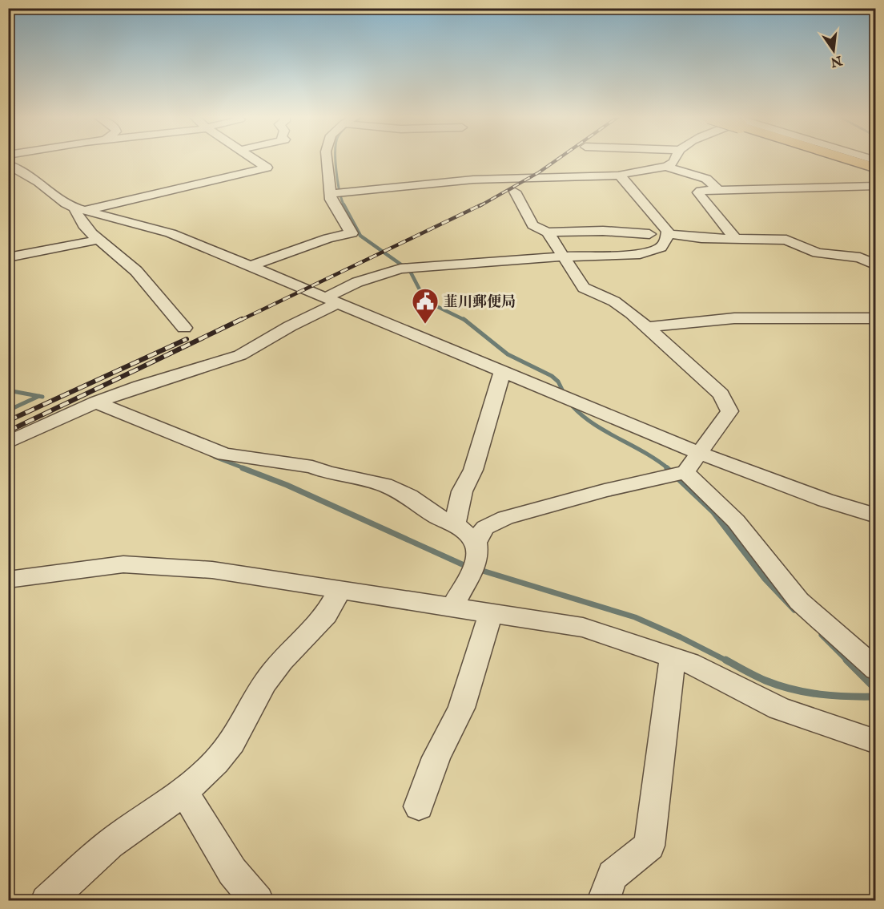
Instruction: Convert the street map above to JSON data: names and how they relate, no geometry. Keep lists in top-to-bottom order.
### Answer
{
  "places": {
    "public building": ["韮川郵便局"]
  },
  "north": "bottom"
}
